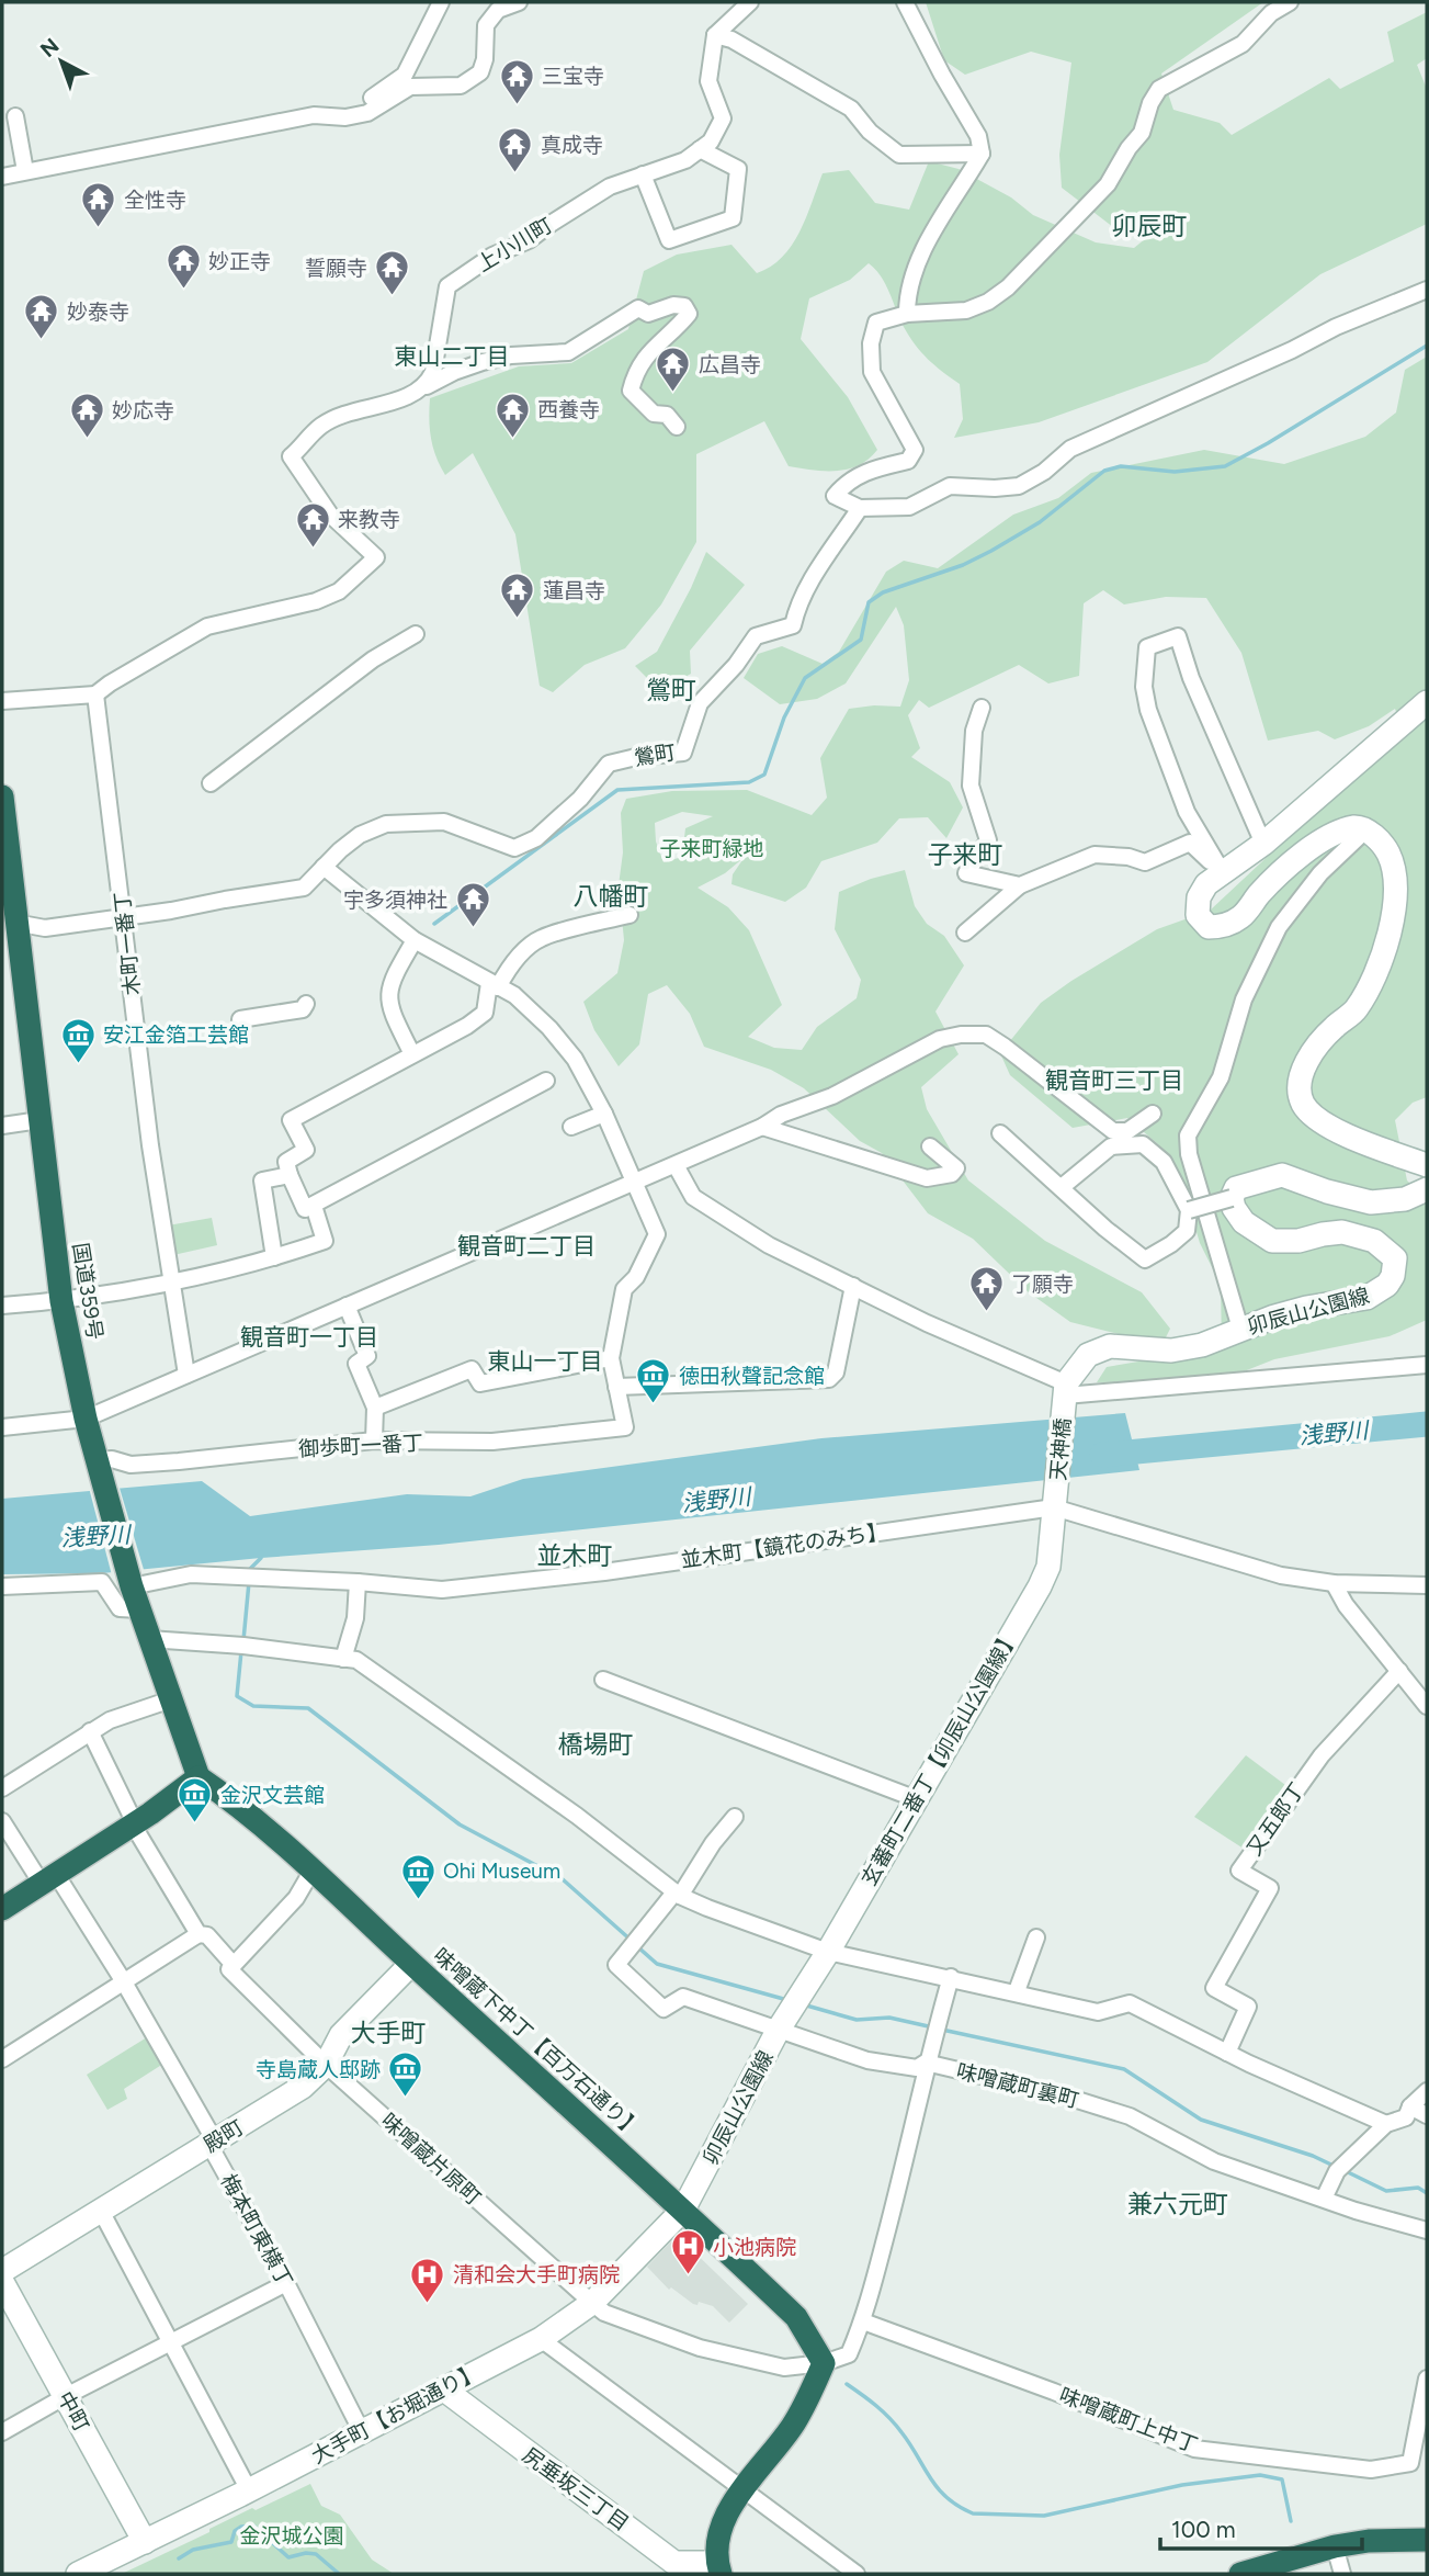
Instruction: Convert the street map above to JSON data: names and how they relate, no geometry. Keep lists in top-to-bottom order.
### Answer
{
  "streets": {
    "highway": ["国道359号", "味噌蔵下中丁【百万石通り】"],
    "street": [
      "上小川町",
      "鶯町",
      "木町一番丁",
      "卯辰山公園線",
      "御歩町一番丁",
      "天神橋",
      "並木町【鏡花のみち】",
      "玄蕃町二番丁【卯辰山公園線】",
      "又五郎丁",
      "味噌蔵町裏町",
      "殿町",
      "味噌蔵片原町",
      "梅本町東横丁",
      "中町",
      "大手町【お堀通り】",
      "味噌蔵町上中丁",
      "尻垂坂三丁目"
    ]
  },
  "crossings": [
    ["国道359号", "御歩町一番丁"],
    ["国道359号", "並木町【鏡花のみち】"],
    ["国道359号", "味噌蔵下中丁【百万石通り】"],
    ["卯辰山公園線", "天神橋"],
    ["卯辰山公園線", "玄蕃町二番丁【卯辰山公園線】"],
    ["卯辰山公園線", "味噌蔵下中丁【百万石通り】"],
    ["卯辰山公園線", "味噌蔵町裏町"],
    ["卯辰山公園線", "大手町【お堀通り】"],
    ["天神橋", "並木町【鏡花のみち】"],
    ["天神橋", "玄蕃町二番丁【卯辰山公園線】"],
    ["並木町【鏡花のみち】", "玄蕃町二番丁【卯辰山公園線】"],
    ["味噌蔵下中丁【百万石通り】", "殿町"],
    ["味噌蔵下中丁【百万石通り】", "味噌蔵片原町"],
    ["味噌蔵下中丁【百万石通り】", "大手町【お堀通り】"],
    ["殿町", "味噌蔵片原町"],
    ["殿町", "梅本町東横丁"],
    ["味噌蔵片原町", "大手町【お堀通り】"],
    ["梅本町東横丁", "大手町【お堀通り】"],
    ["中町", "大手町【お堀通り】"],
    ["大手町【お堀通り】", "尻垂坂三丁目"]
  ],
  "districts": [
    "卯辰町",
    "東山二丁目",
    "鶯町",
    "子来町",
    "八幡町",
    "観音町三丁目",
    "観音町二丁目",
    "観音町一丁目",
    "東山一丁目",
    "並木町",
    "橋場町",
    "大手町",
    "兼六元町"
  ],
  "water": ["浅野川"],
  "parks": ["子来町緑地", "金沢城公園"],
  "places": {
    "temple": [
      "三宝寺",
      "真成寺",
      "全性寺",
      "妙正寺",
      "誓願寺",
      "妙泰寺",
      "広昌寺",
      "西養寺",
      "妙応寺",
      "来教寺",
      "蓮昌寺",
      "宇多須神社",
      "了願寺"
    ],
    "museum": [
      "安江金箔工芸館",
      "徳田秋聲記念館",
      "金沢文芸館",
      "Ohi Museum",
      "寺島蔵人邸跡"
    ],
    "hospital": ["小池病院", "清和会大手町病院"]
  },
  "scale_bar": "100 m",
  "north": "top left"
}
